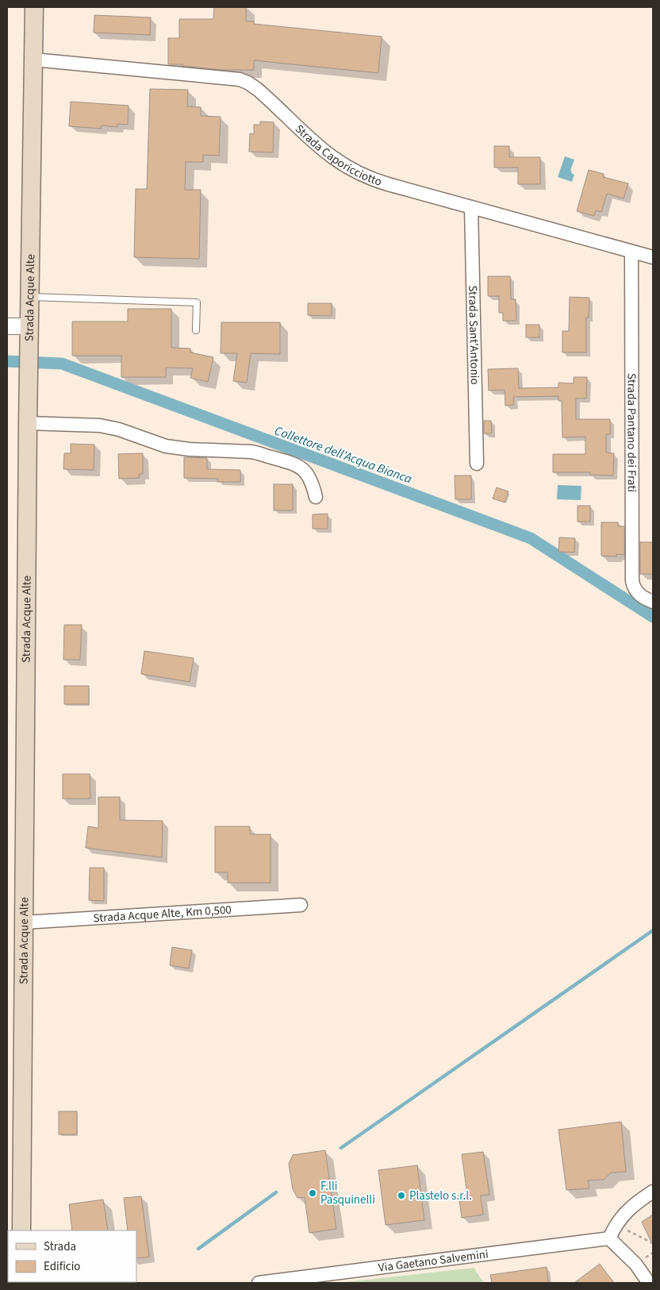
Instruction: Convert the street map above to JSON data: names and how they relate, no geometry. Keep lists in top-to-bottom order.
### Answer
{
  "streets": {
    "main road": ["Strada Acque Alte"],
    "street": [
      "Strada Caporicciotto",
      "Strada Sant'Antonio",
      "Strada Pantano dei Frati",
      "Strada Acque Alte, Km 0,500",
      "Via Gaetano Salvemini"
    ]
  },
  "crossings": [
    ["Strada Caporicciotto", "Strada Acque Alte"],
    ["Strada Caporicciotto", "Strada Sant'Antonio"],
    ["Strada Caporicciotto", "Strada Pantano dei Frati"],
    ["Strada Acque Alte", "Strada Acque Alte, Km 0,500"]
  ],
  "water": ["Collettore dell'Acqua Bianca"],
  "places": ["F.lli Pasquinelli", "Plastelo s.r.l."],
  "legend": ["Strada", "Edificio"]
}
